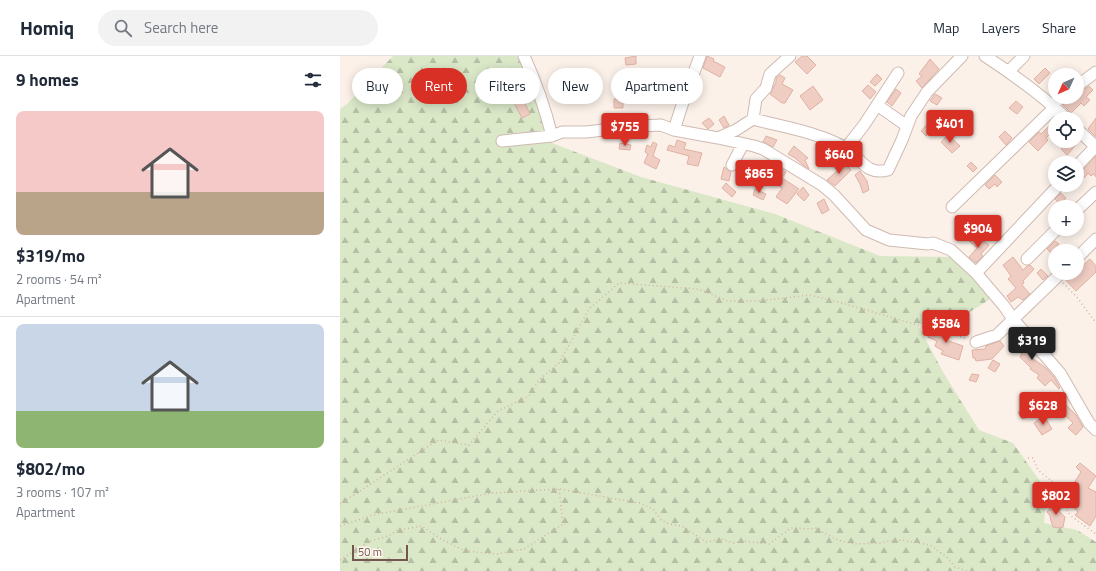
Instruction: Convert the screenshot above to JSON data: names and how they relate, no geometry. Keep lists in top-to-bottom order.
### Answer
{
  "scale_bar": "50 m",
  "north": "bottom left",
  "page": {
    "header": "Homiq",
    "search": "Search here",
    "nav": ["Map", "Layers", "Share"],
    "heading": "9 homes",
    "map_buttons": ["+", "−"],
    "chip": [
      "Buy",
      "Rent",
      "Filters",
      "New",
      "Apartment"
    ],
    "list": [
      {
        "name": "$319/mo",
        "note": "2 rooms · 54 m² · Apartment"
      },
      {
        "name": "$802/mo",
        "note": "3 rooms · 107 m² · Apartment"
      }
    ],
    "price": [
      "$401",
      "$755",
      "$640",
      "$865",
      "$904",
      "$584",
      "$319",
      "$628",
      "$802"
    ],
    "scale": "50 m"
  }
}
